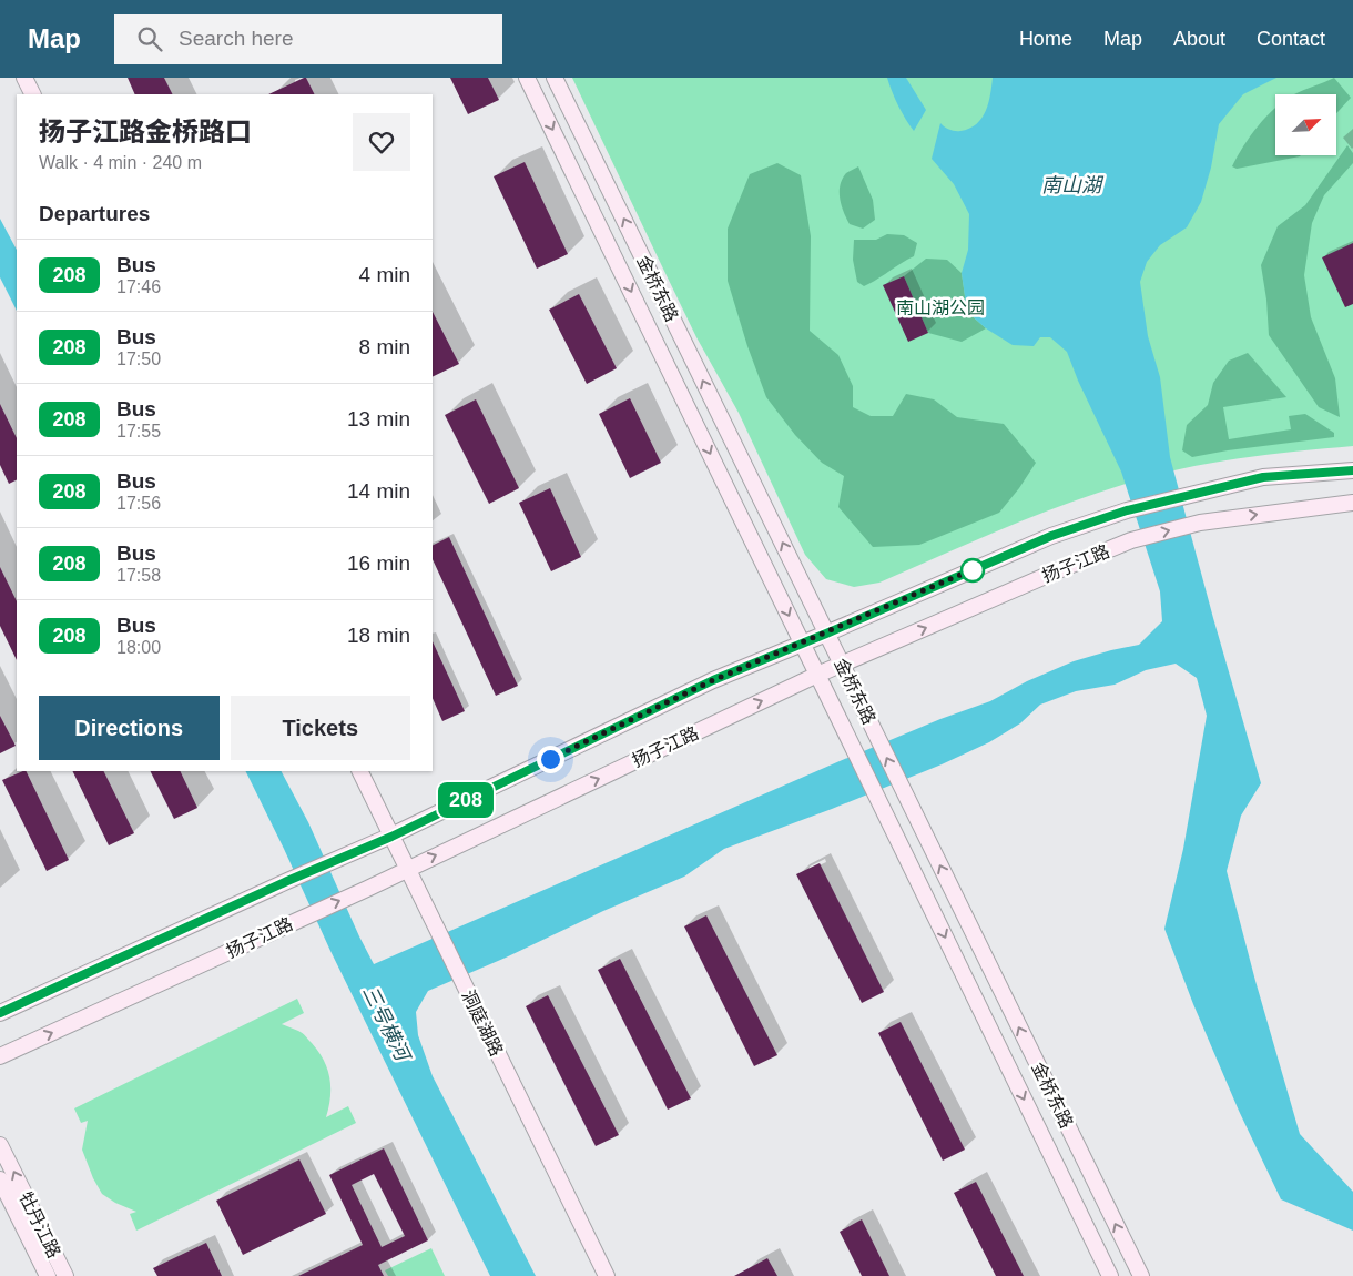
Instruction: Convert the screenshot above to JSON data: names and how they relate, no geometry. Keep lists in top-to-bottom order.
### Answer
{
  "streets": {
    "street": [
      "金桥东路",
      "扬子江路",
      "洞庭湖路",
      "牡丹江路"
    ]
  },
  "crossings": [
    ["金桥东路", "扬子江路"],
    ["扬子江路", "洞庭湖路"]
  ],
  "water": ["南山湖", "三号横河"],
  "parks": ["南山湖公园"],
  "lines": ["bus line 208"],
  "north": "top right",
  "page": {
    "header": "Map",
    "search": "Search here",
    "nav": [
      "Home",
      "Map",
      "About",
      "Contact"
    ],
    "on_map": "208",
    "heading": [
      ["扬子江路金桥路口", "Walk · 4 min · 240 m"],
      "Departures"
    ],
    "list": [
      {
        "mark": "208",
        "name": "Bus",
        "note": "17:46",
        "value": "4 min"
      },
      {
        "mark": "208",
        "name": "Bus",
        "note": "17:50",
        "value": "8 min"
      },
      {
        "mark": "208",
        "name": "Bus",
        "note": "17:55",
        "value": "13 min"
      },
      {
        "mark": "208",
        "name": "Bus",
        "note": "17:56",
        "value": "14 min"
      },
      {
        "mark": "208",
        "name": "Bus",
        "note": "17:58",
        "value": "16 min"
      },
      {
        "mark": "208",
        "name": "Bus",
        "note": "18:00",
        "value": "18 min"
      }
    ],
    "buttons": ["Directions", "Tickets"]
  }
}
